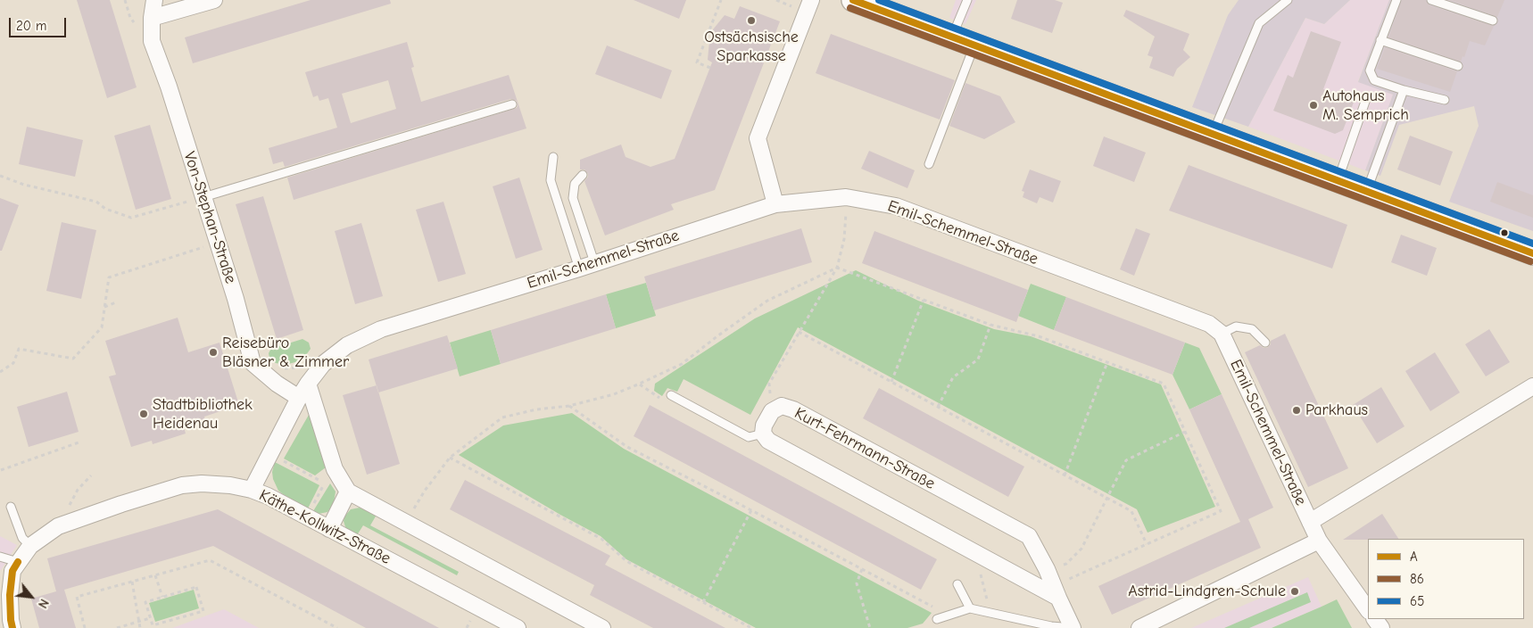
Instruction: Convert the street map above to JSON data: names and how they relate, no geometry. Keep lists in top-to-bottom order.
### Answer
{
  "streets": {
    "street": [
      "Von-Stephan-Straße",
      "Emil-Schemmel-Straße",
      "Kurt-Fehrmann-Straße",
      "Käthe-Kollwitz-Straße"
    ]
  },
  "crossings": [
    ["Von-Stephan-Straße", "Emil-Schemmel-Straße"],
    ["Emil-Schemmel-Straße", "Käthe-Kollwitz-Straße"]
  ],
  "places": [
    "Ostsächsische Sparkasse",
    "Autohaus M. Semprich",
    "Reisebüro Bläsner & Zimmer",
    "Parkhaus",
    "Stadtbibliothek Heidenau",
    "Astrid-Lindgren-Schule"
  ],
  "lines": ["transit line A", "transit line 65", "transit line 86"],
  "legend": ["A", "86", "65"],
  "scale_bar": "20 m",
  "north": "bottom right"
}
